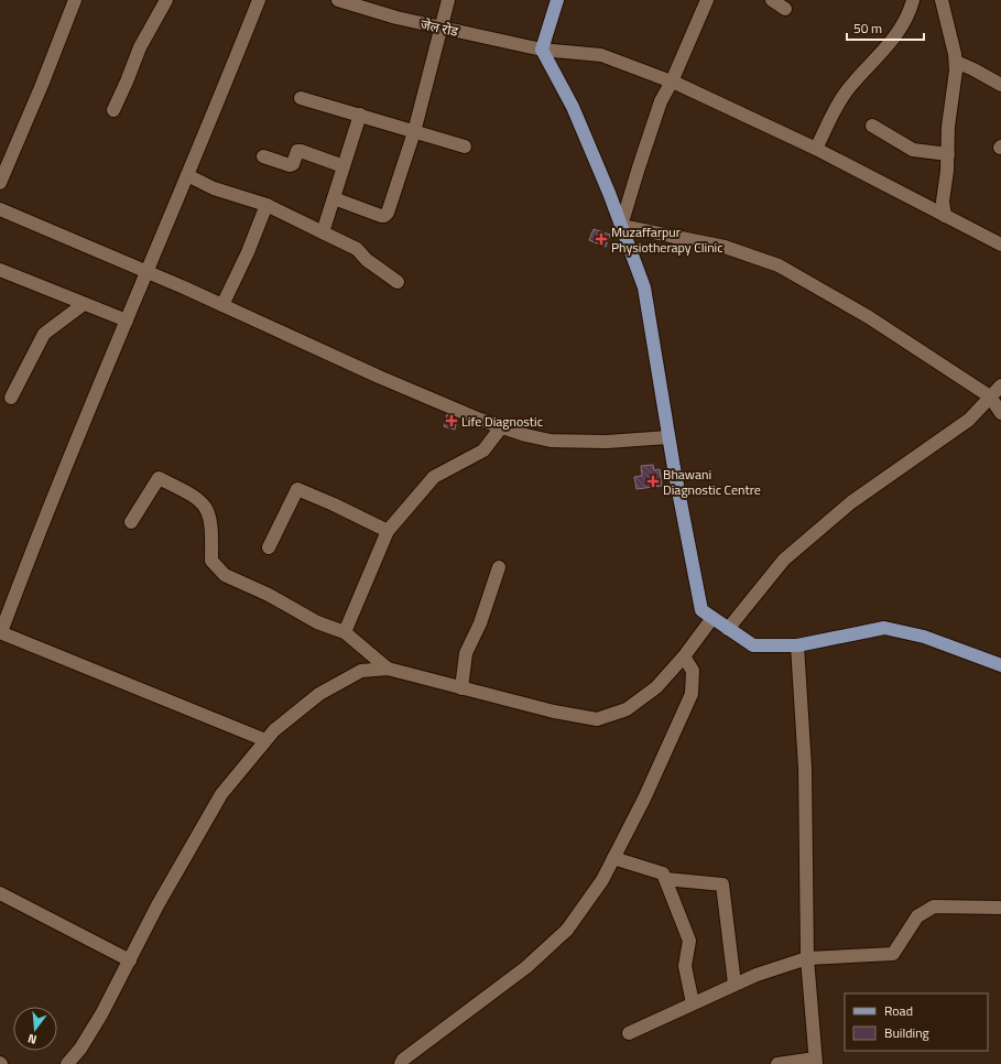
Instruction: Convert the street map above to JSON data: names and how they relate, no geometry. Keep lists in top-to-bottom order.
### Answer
{
  "streets": {
    "street": ["जेल रोड"]
  },
  "places": {
    "health": ["Muzaffarpur Physiotherapy Clinic", "Life Diagnostic", "Bhawani Diagnostic Centre"]
  },
  "legend": ["Road", "Building"],
  "scale_bar": "50 m",
  "north": "bottom"
}
